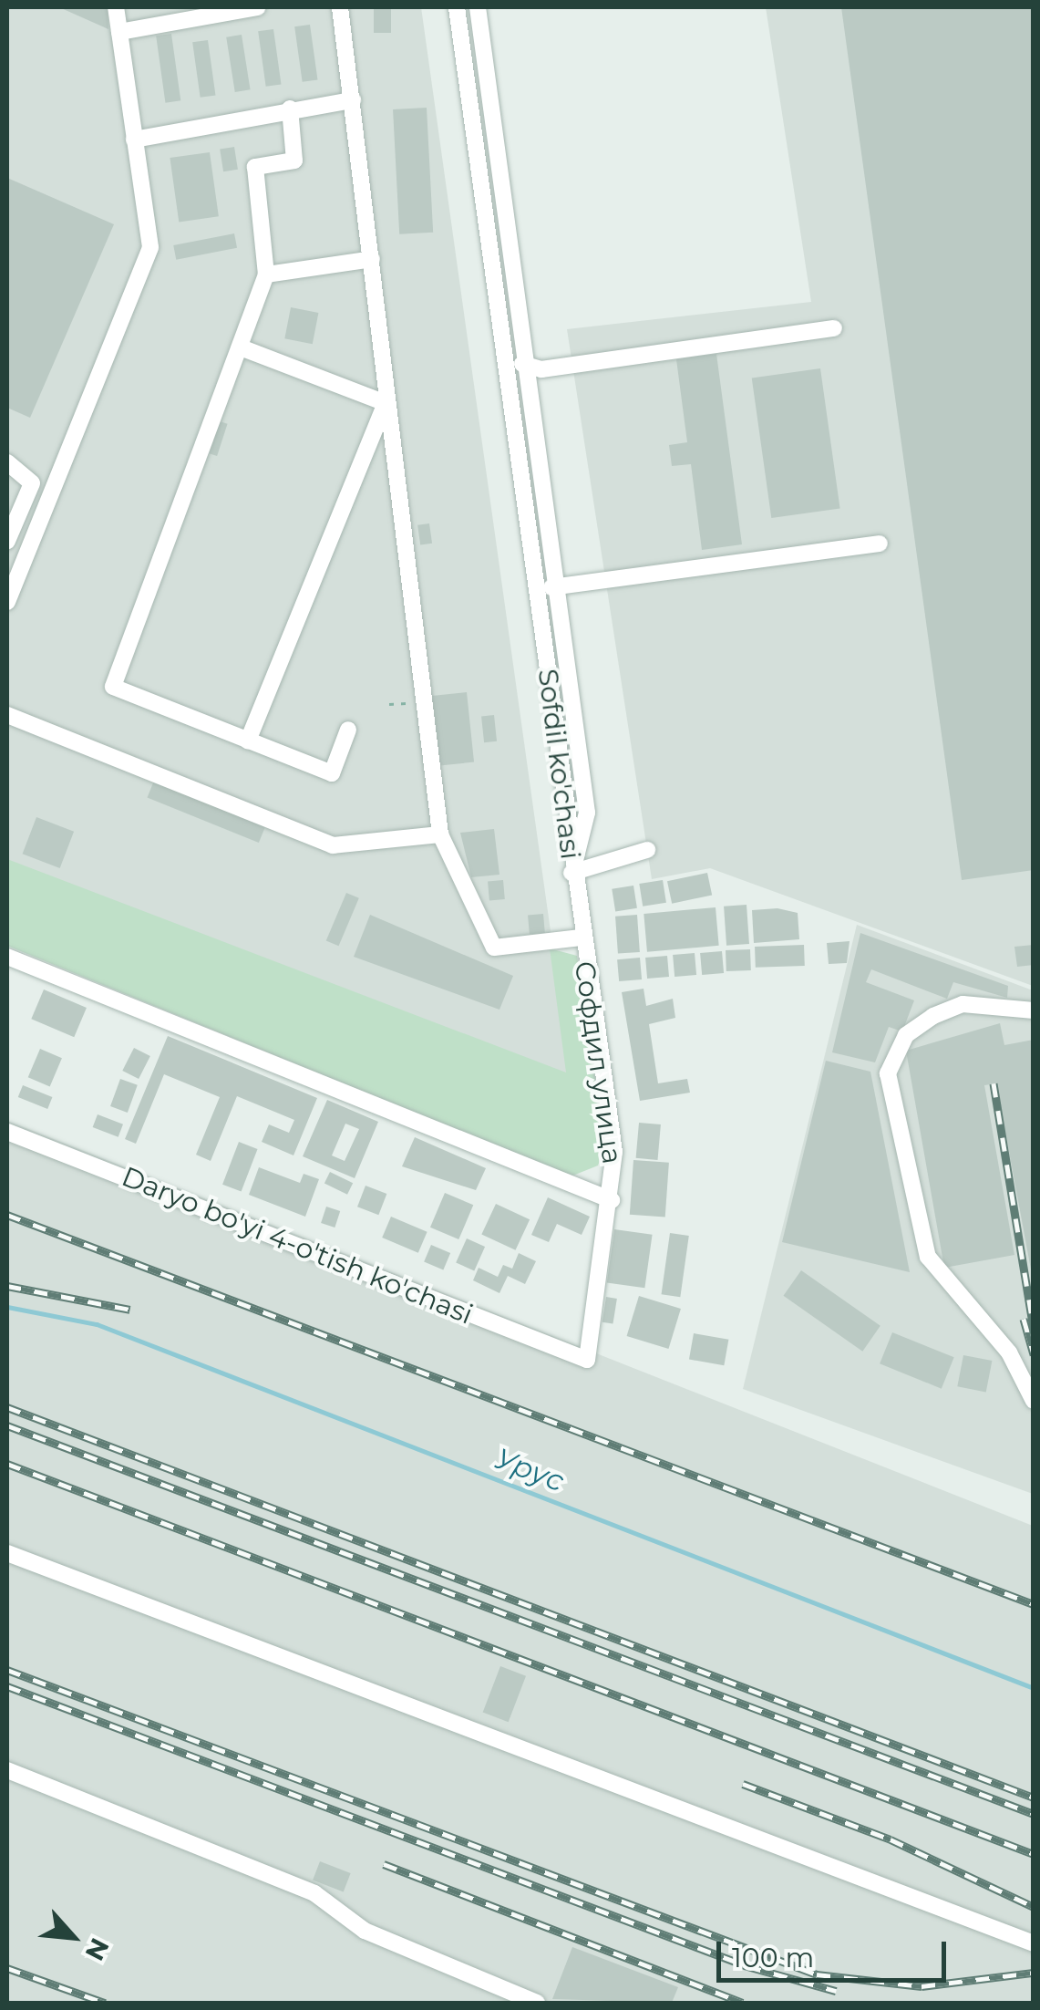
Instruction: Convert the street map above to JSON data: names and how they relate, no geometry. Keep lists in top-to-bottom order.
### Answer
{
  "streets": {
    "street": ["Sofdil ko'chasi", "Софдил улица", "Daryo bo'yi 4-o'tish ko'chasi"]
  },
  "crossings": [
    ["Sofdil ko'chasi", "Софдил улица"],
    ["Софдил улица", "Daryo bo'yi 4-o'tish ko'chasi"]
  ],
  "water": ["Урус"],
  "scale_bar": "100 m",
  "north": "bottom right"
}
